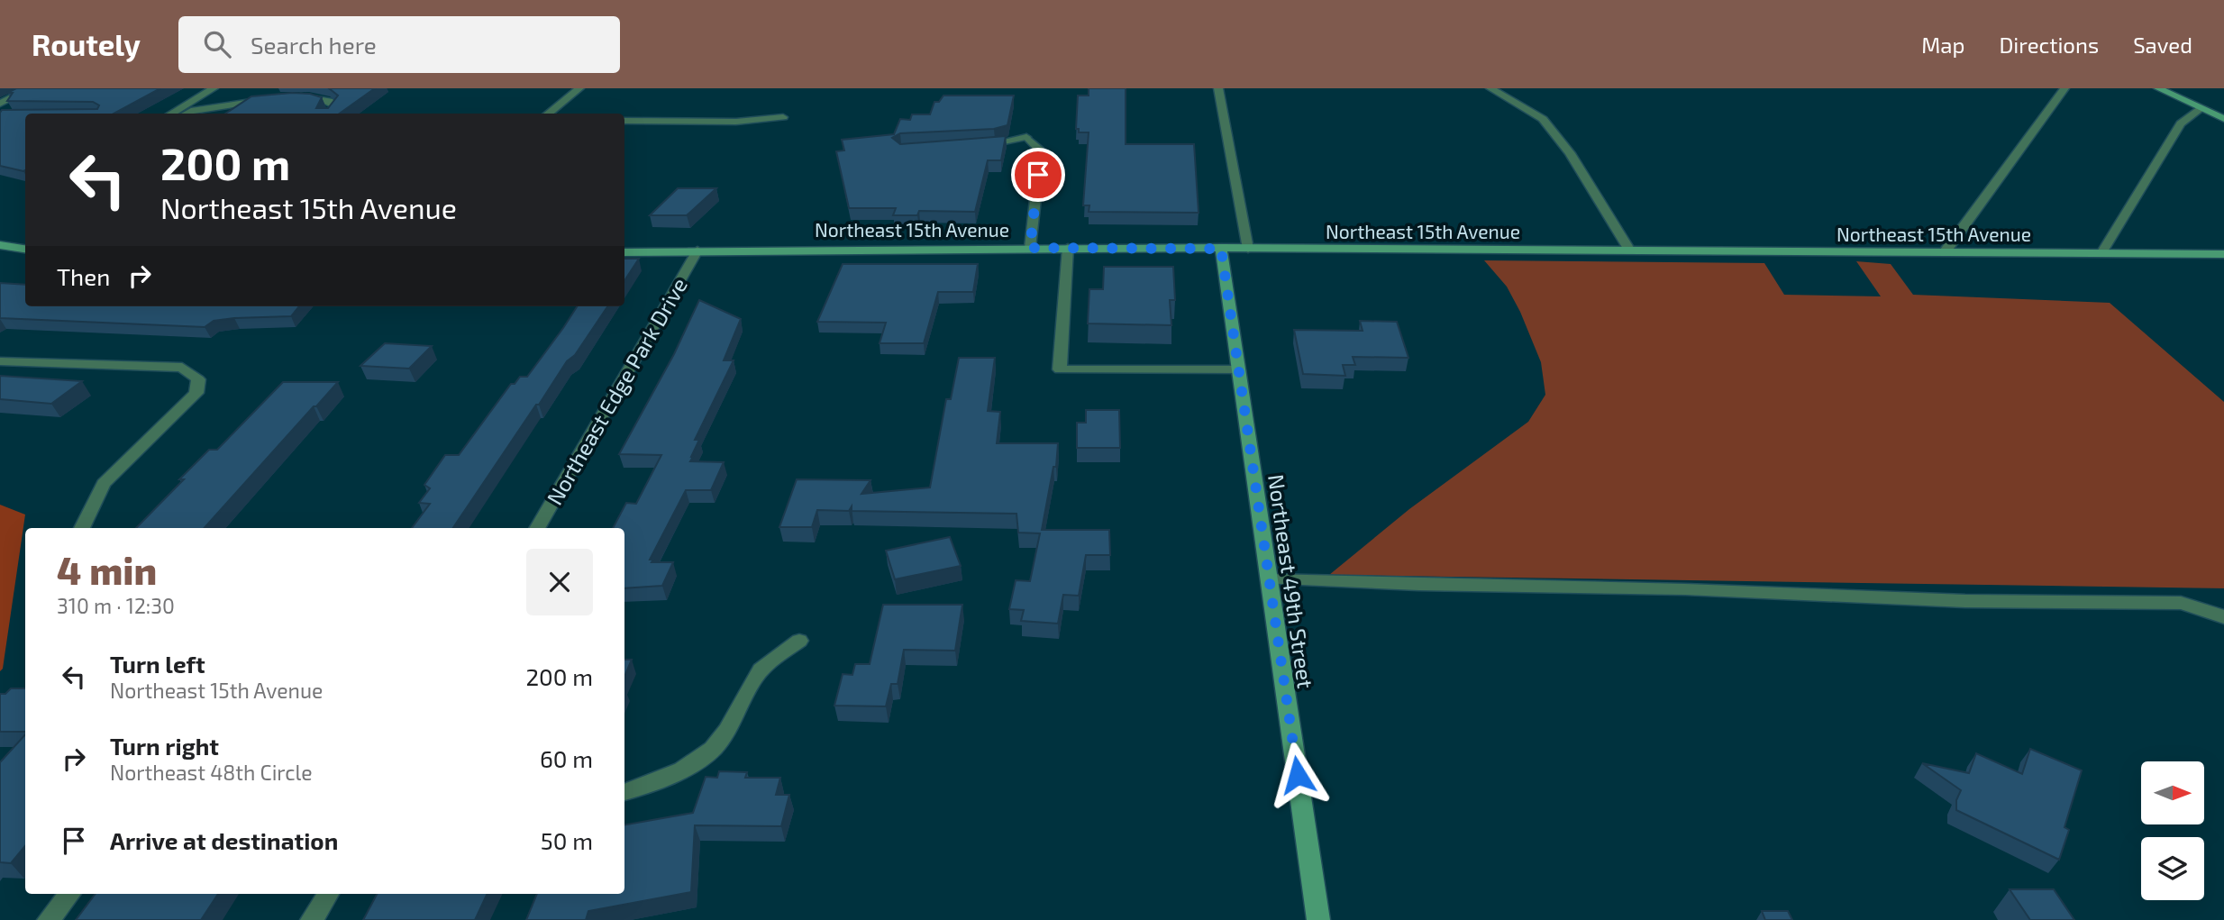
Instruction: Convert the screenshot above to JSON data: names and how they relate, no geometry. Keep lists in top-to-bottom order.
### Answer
{
  "streets": {
    "street": ["Northeast 15th Avenue", "Northeast Edge Park Drive", "Northeast 49th Street"]
  },
  "crossings": [
    ["Northeast 15th Avenue", "Northeast Edge Park Drive"],
    ["Northeast 15th Avenue", "Northeast 49th Street"]
  ],
  "north": "right",
  "page": {
    "header": "Routely",
    "search": "Search here",
    "nav": ["Map", "Directions", "Saved"],
    "turn": ["200 m", "Northeast 15th Avenue"],
    "then": "Then",
    "heading": ["4 min", "310 m · 12:30"],
    "list": [
      {
        "name": "Turn left",
        "note": "Northeast 15th Avenue",
        "value": "200 m"
      },
      {
        "name": "Turn right",
        "note": "Northeast 48th Circle",
        "value": "60 m"
      },
      {
        "name": "Arrive at destination",
        "value": "50 m"
      }
    ]
  }
}
